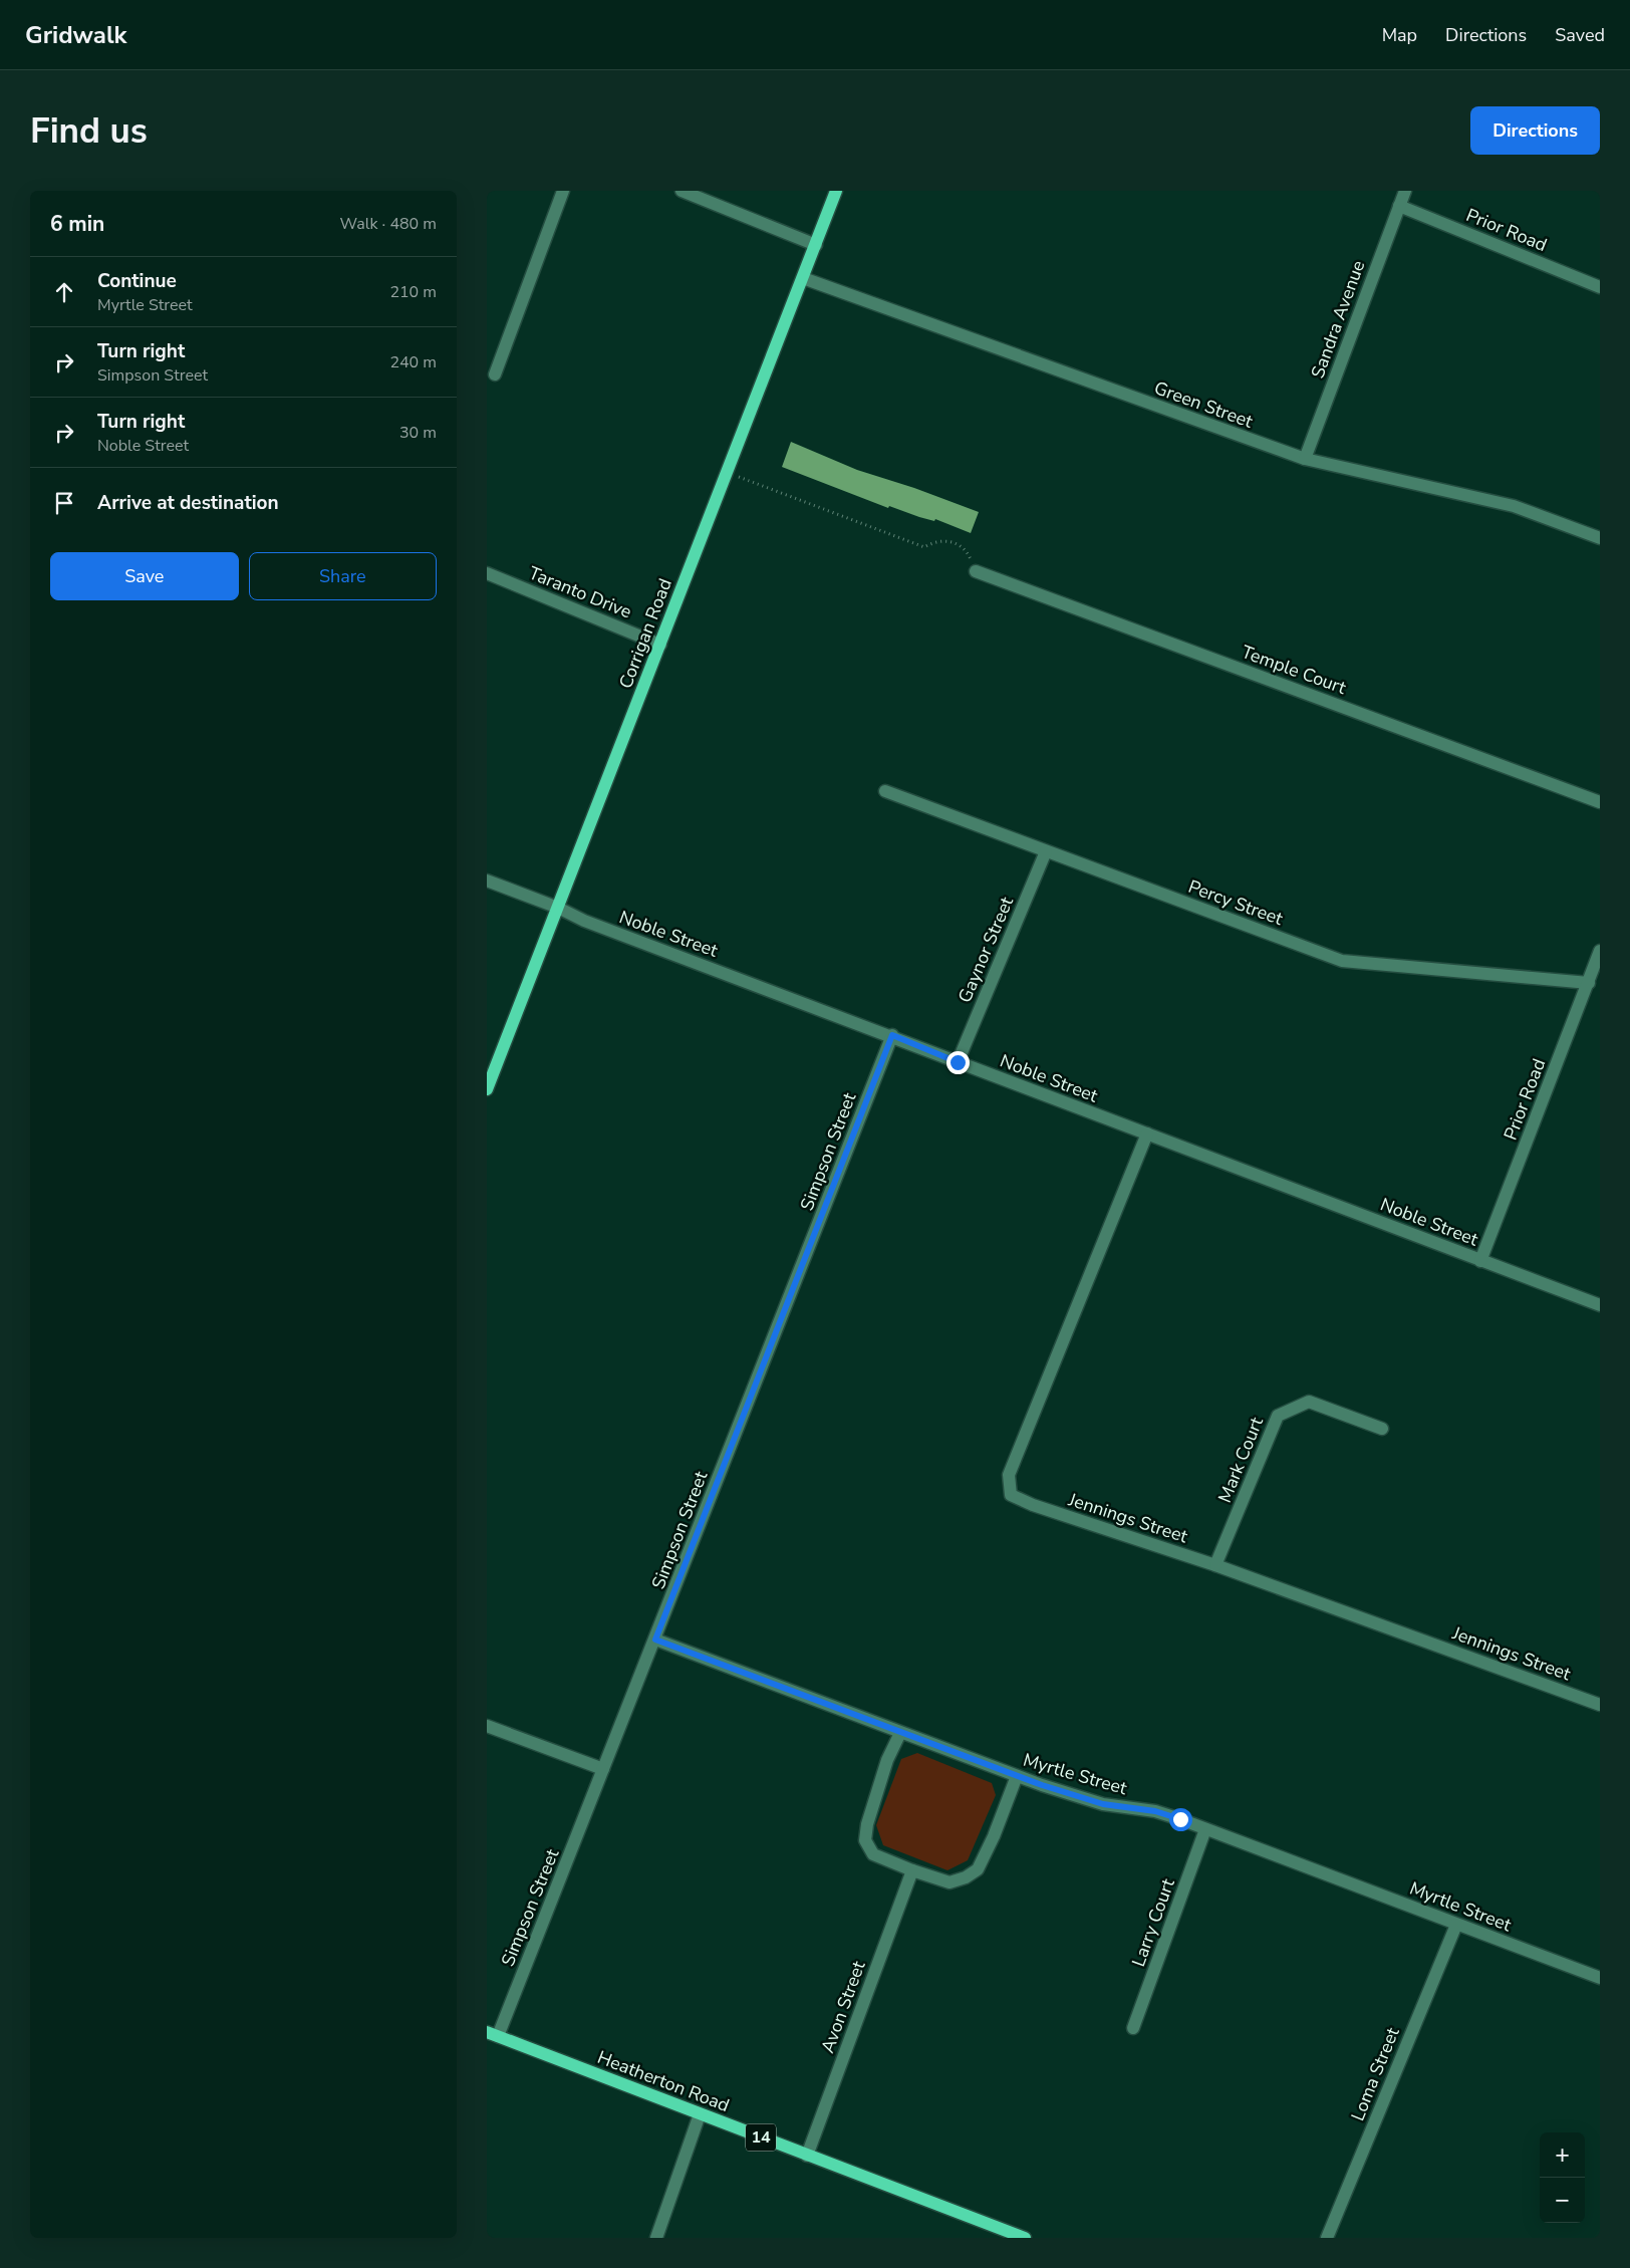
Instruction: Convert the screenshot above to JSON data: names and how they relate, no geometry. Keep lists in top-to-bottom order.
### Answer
{
  "streets": {
    "main road": ["Corrigan Road", "Heatherton Road", "14"],
    "street": [
      "Prior Road",
      "Sandra Avenue",
      "Green Street",
      "Taranto Drive",
      "Temple Court",
      "Percy Street",
      "Noble Street",
      "Gaynor Street",
      "Simpson Street",
      "Mark Court",
      "Jennings Street",
      "Myrtle Street",
      "Larry Court",
      "Avon Street",
      "Loma Street"
    ]
  },
  "crossings": [
    ["Prior Road", "Sandra Avenue"],
    ["Prior Road", "Percy Street"],
    ["Prior Road", "Noble Street"],
    ["Sandra Avenue", "Green Street"],
    ["Green Street", "Corrigan Road"],
    ["Taranto Drive", "Corrigan Road"],
    ["Corrigan Road", "Noble Street"],
    ["Percy Street", "Gaynor Street"],
    ["Noble Street", "Gaynor Street"],
    ["Noble Street", "Simpson Street"],
    ["Noble Street", "Jennings Street"],
    ["Simpson Street", "Myrtle Street"],
    ["Simpson Street", "Heatherton Road"],
    ["Mark Court", "Jennings Street"],
    ["Myrtle Street", "Larry Court"],
    ["Myrtle Street", "Loma Street"],
    ["Avon Street", "Heatherton Road"]
  ],
  "page": {
    "header": "Gridwalk",
    "nav": ["Map", "Directions", "Saved"],
    "buttons": [
      "Directions",
      ["Save", "Share"]
    ],
    "title": "Find us",
    "heading": ["6 min", "Walk · 480 m"],
    "list": [
      ["Continue", "Myrtle Street", "210 m"],
      ["Turn right", "Simpson Street", "240 m"],
      ["Turn right", "Noble Street", "30 m"],
      "Arrive at destination"
    ],
    "map_buttons": ["+", "−"]
  }
}
